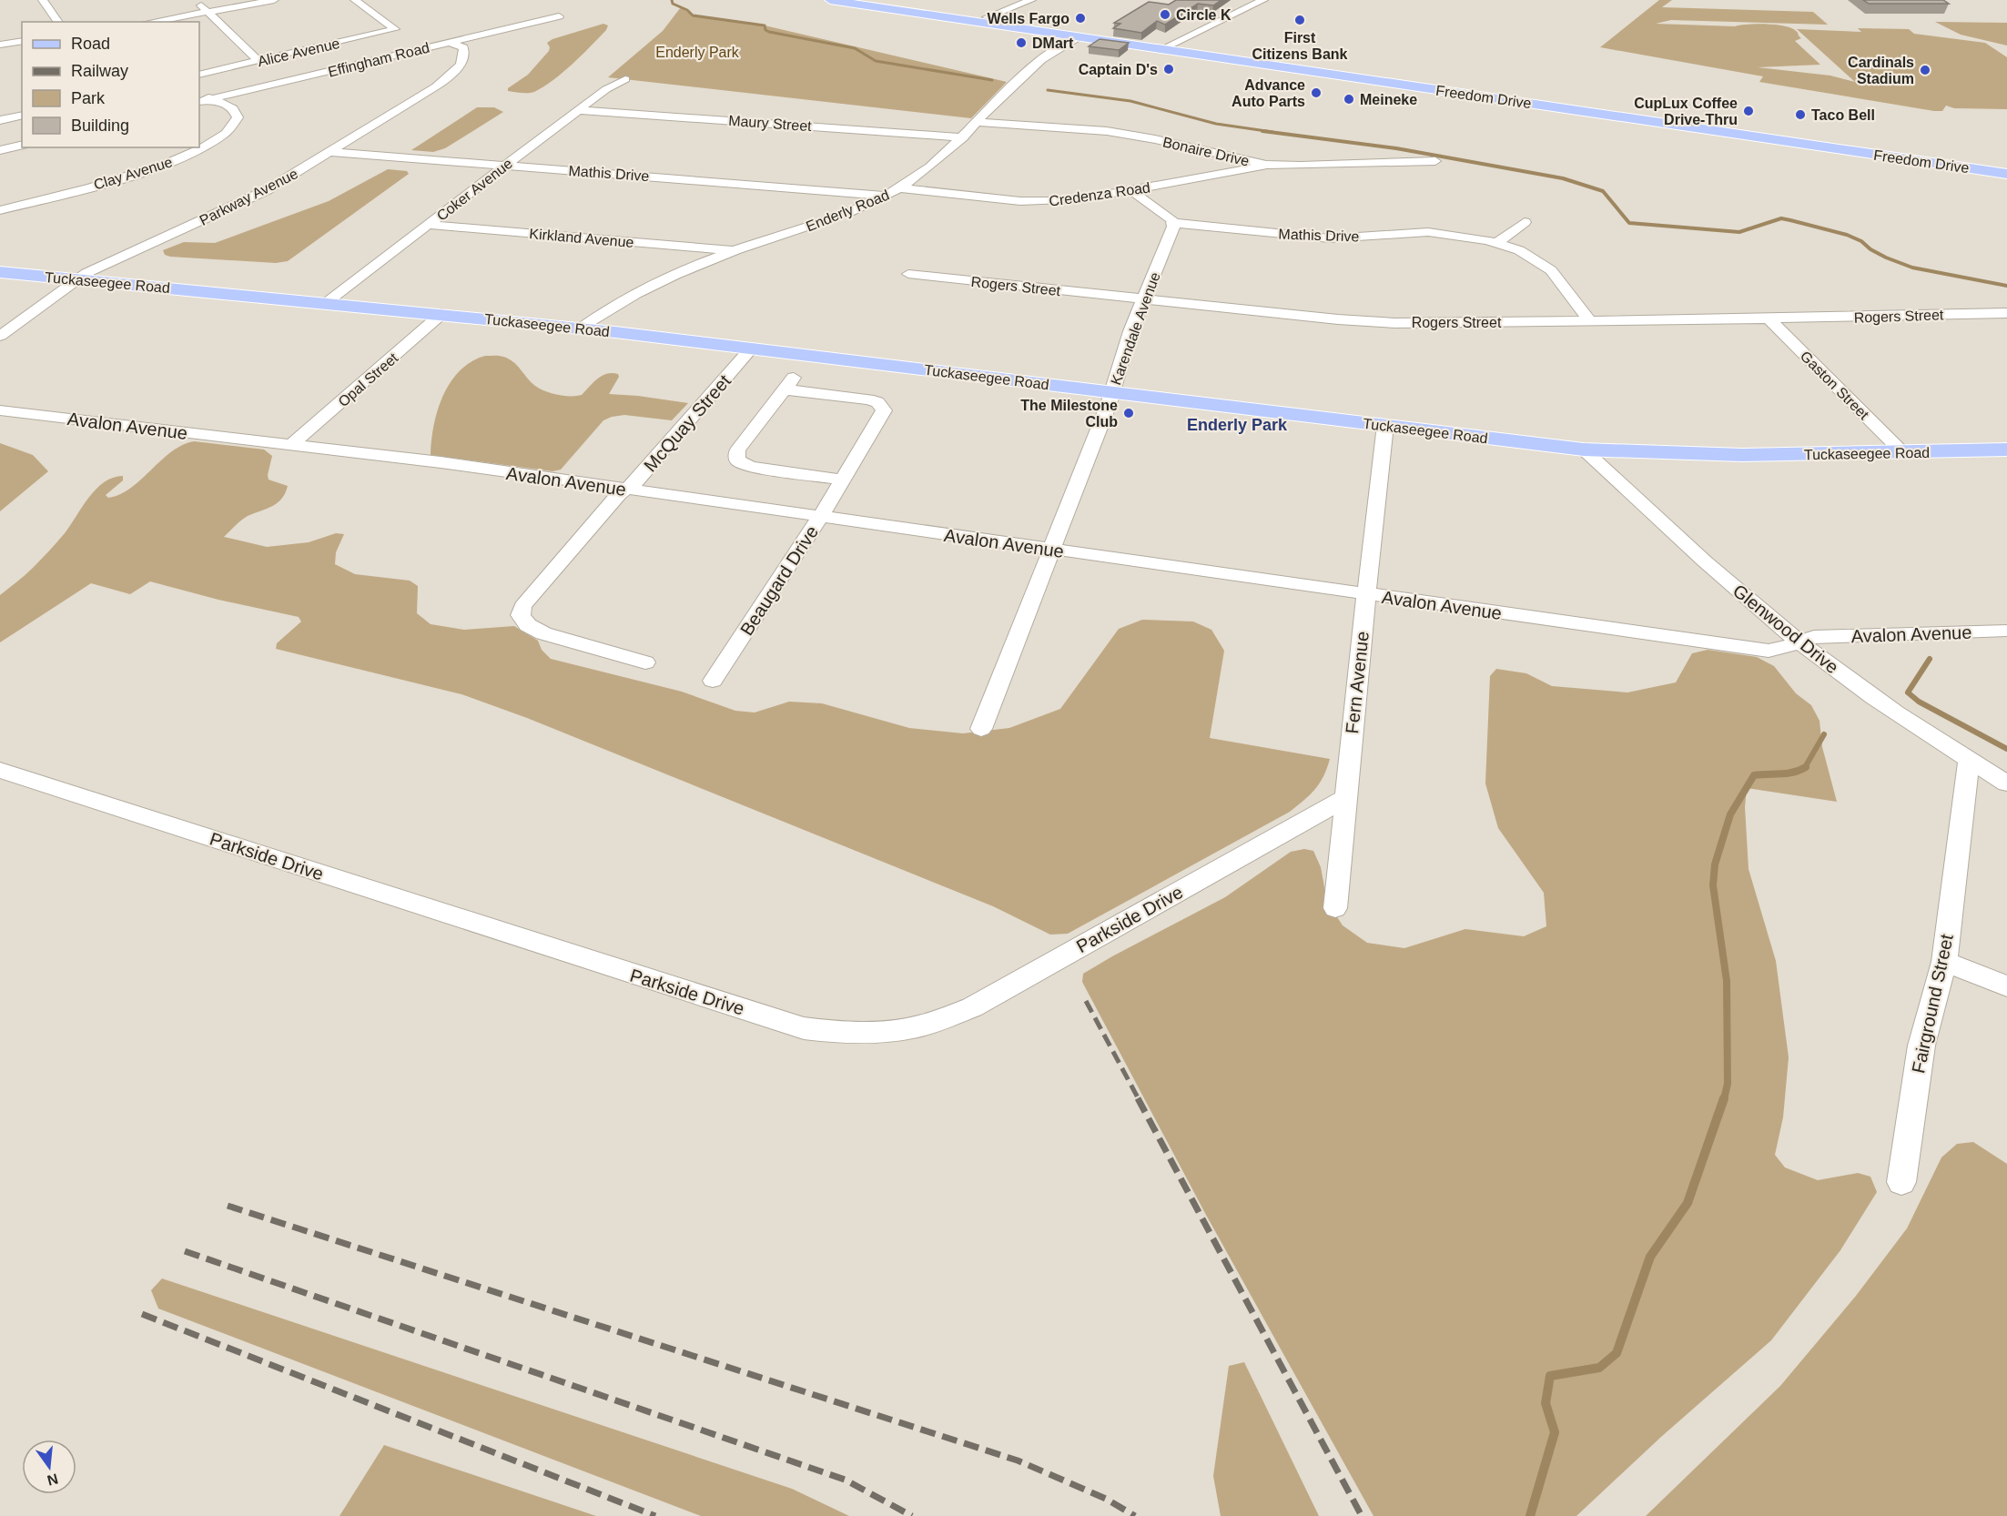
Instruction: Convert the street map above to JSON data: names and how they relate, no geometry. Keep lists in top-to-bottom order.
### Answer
{
  "streets": {
    "main road": ["Freedom Drive", "Tuckaseegee Road"],
    "street": [
      "Alice Avenue",
      "Effingham Road",
      "Maury Street",
      "Bonaire Drive",
      "Clay Avenue",
      "Mathis Drive",
      "Coker Avenue",
      "Credenza Road",
      "Parkway Avenue",
      "Enderly Road",
      "Kirkland Avenue",
      "Rogers Street",
      "Karendale Avenue",
      "Opal Street",
      "Gaston Street",
      "McQuay Street",
      "Avalon Avenue",
      "Beaugard Drive",
      "Glenwood Drive",
      "Fern Avenue",
      "Parkside Drive",
      "Fairground Street"
    ]
  },
  "crossings": [
    ["Effingham Road", "Clay Avenue"],
    ["Effingham Road", "Parkway Avenue"],
    ["Freedom Drive", "Enderly Road"],
    ["Maury Street", "Coker Avenue"],
    ["Maury Street", "Enderly Road"],
    ["Bonaire Drive", "Credenza Road"],
    ["Bonaire Drive", "Enderly Road"],
    ["Mathis Drive", "Coker Avenue"],
    ["Mathis Drive", "Parkway Avenue"],
    ["Mathis Drive", "Enderly Road"],
    ["Mathis Drive", "Rogers Street"],
    ["Mathis Drive", "Karendale Avenue"],
    ["Coker Avenue", "Kirkland Avenue"],
    ["Coker Avenue", "Tuckaseegee Road"],
    ["Credenza Road", "Enderly Road"],
    ["Parkway Avenue", "Tuckaseegee Road"],
    ["Enderly Road", "Kirkland Avenue"],
    ["Enderly Road", "Tuckaseegee Road"],
    ["Tuckaseegee Road", "Karendale Avenue"],
    ["Tuckaseegee Road", "Opal Street"],
    ["Tuckaseegee Road", "Gaston Street"],
    ["Tuckaseegee Road", "McQuay Street"],
    ["Tuckaseegee Road", "Glenwood Drive"],
    ["Tuckaseegee Road", "Fern Avenue"],
    ["Rogers Street", "Karendale Avenue"],
    ["Rogers Street", "Gaston Street"],
    ["Karendale Avenue", "Avalon Avenue"],
    ["Opal Street", "Avalon Avenue"],
    ["McQuay Street", "Avalon Avenue"],
    ["Avalon Avenue", "Beaugard Drive"],
    ["Avalon Avenue", "Glenwood Drive"],
    ["Avalon Avenue", "Fern Avenue"],
    ["Glenwood Drive", "Fairground Street"],
    ["Fern Avenue", "Parkside Drive"]
  ],
  "districts": ["Enderly Park"],
  "parks": ["Enderly Park"],
  "places": [
    "Circle K",
    "Wells Fargo",
    "First Citizens Bank",
    "DMart",
    "Captain D's",
    "Cardinals Stadium",
    "Advance Auto Parts",
    "Meineke",
    "CupLux Coffee Drive-Thru",
    "Taco Bell",
    "The Milestone Club"
  ],
  "legend": [
    "Road",
    "Railway",
    "Park",
    "Building"
  ],
  "north": "bottom"
}
